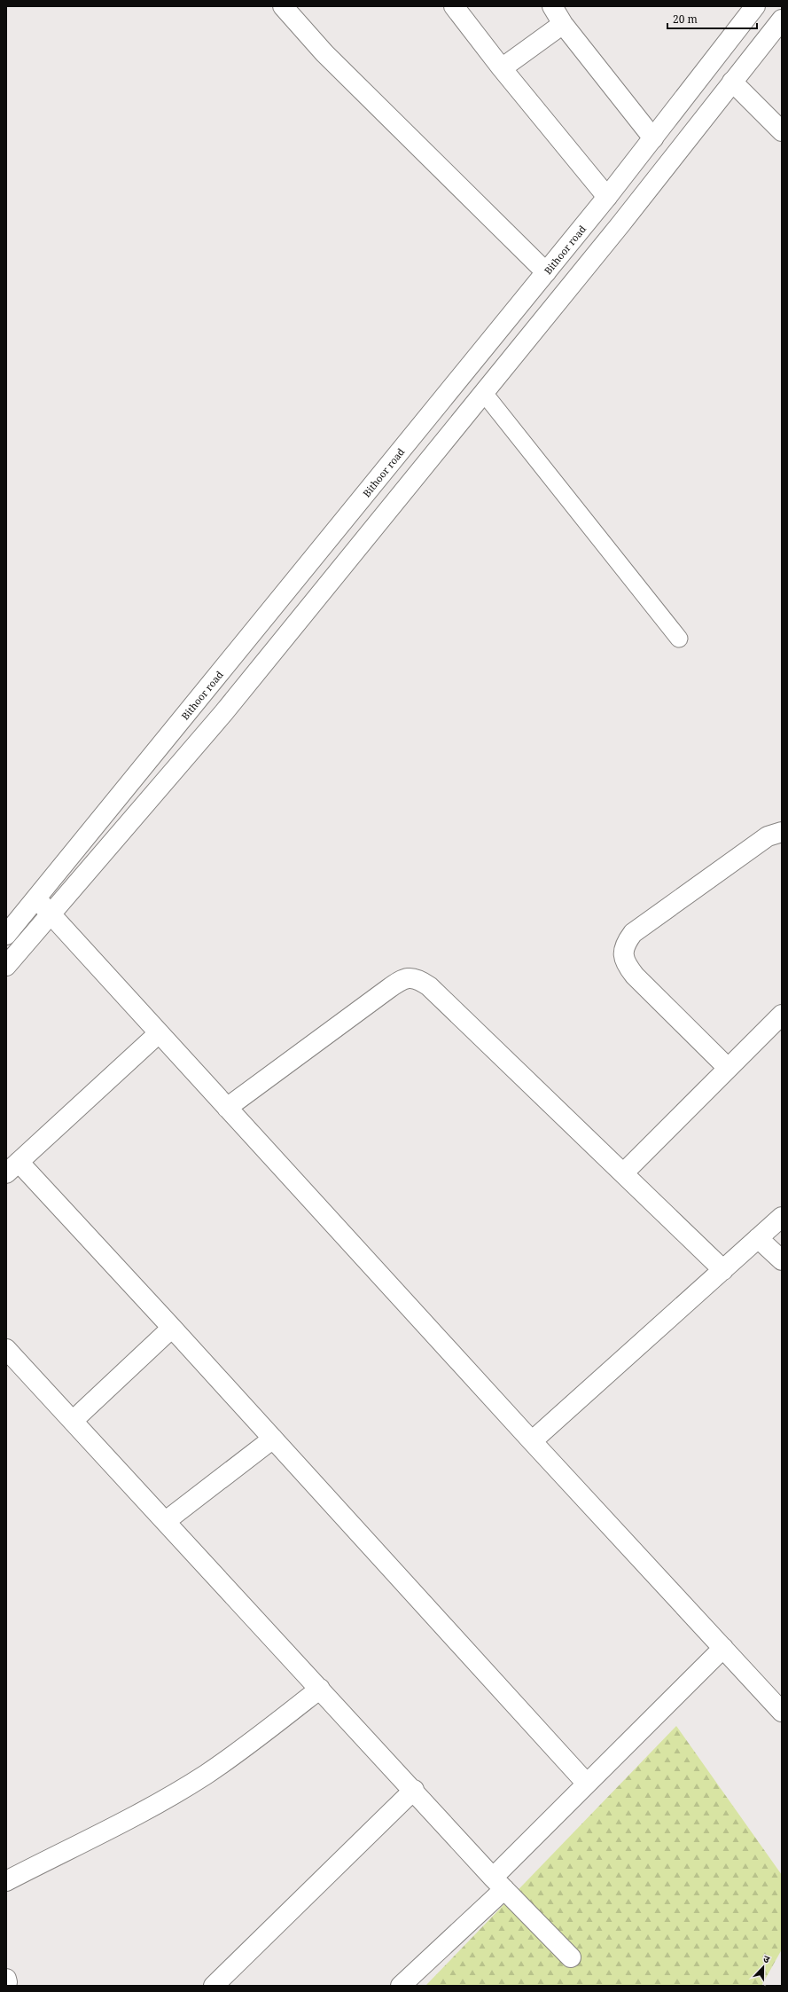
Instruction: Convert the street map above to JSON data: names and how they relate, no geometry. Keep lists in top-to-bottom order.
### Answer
{
  "streets": {
    "street": ["Bithoor road"]
  },
  "scale_bar": "20 m",
  "north": "top"
}
